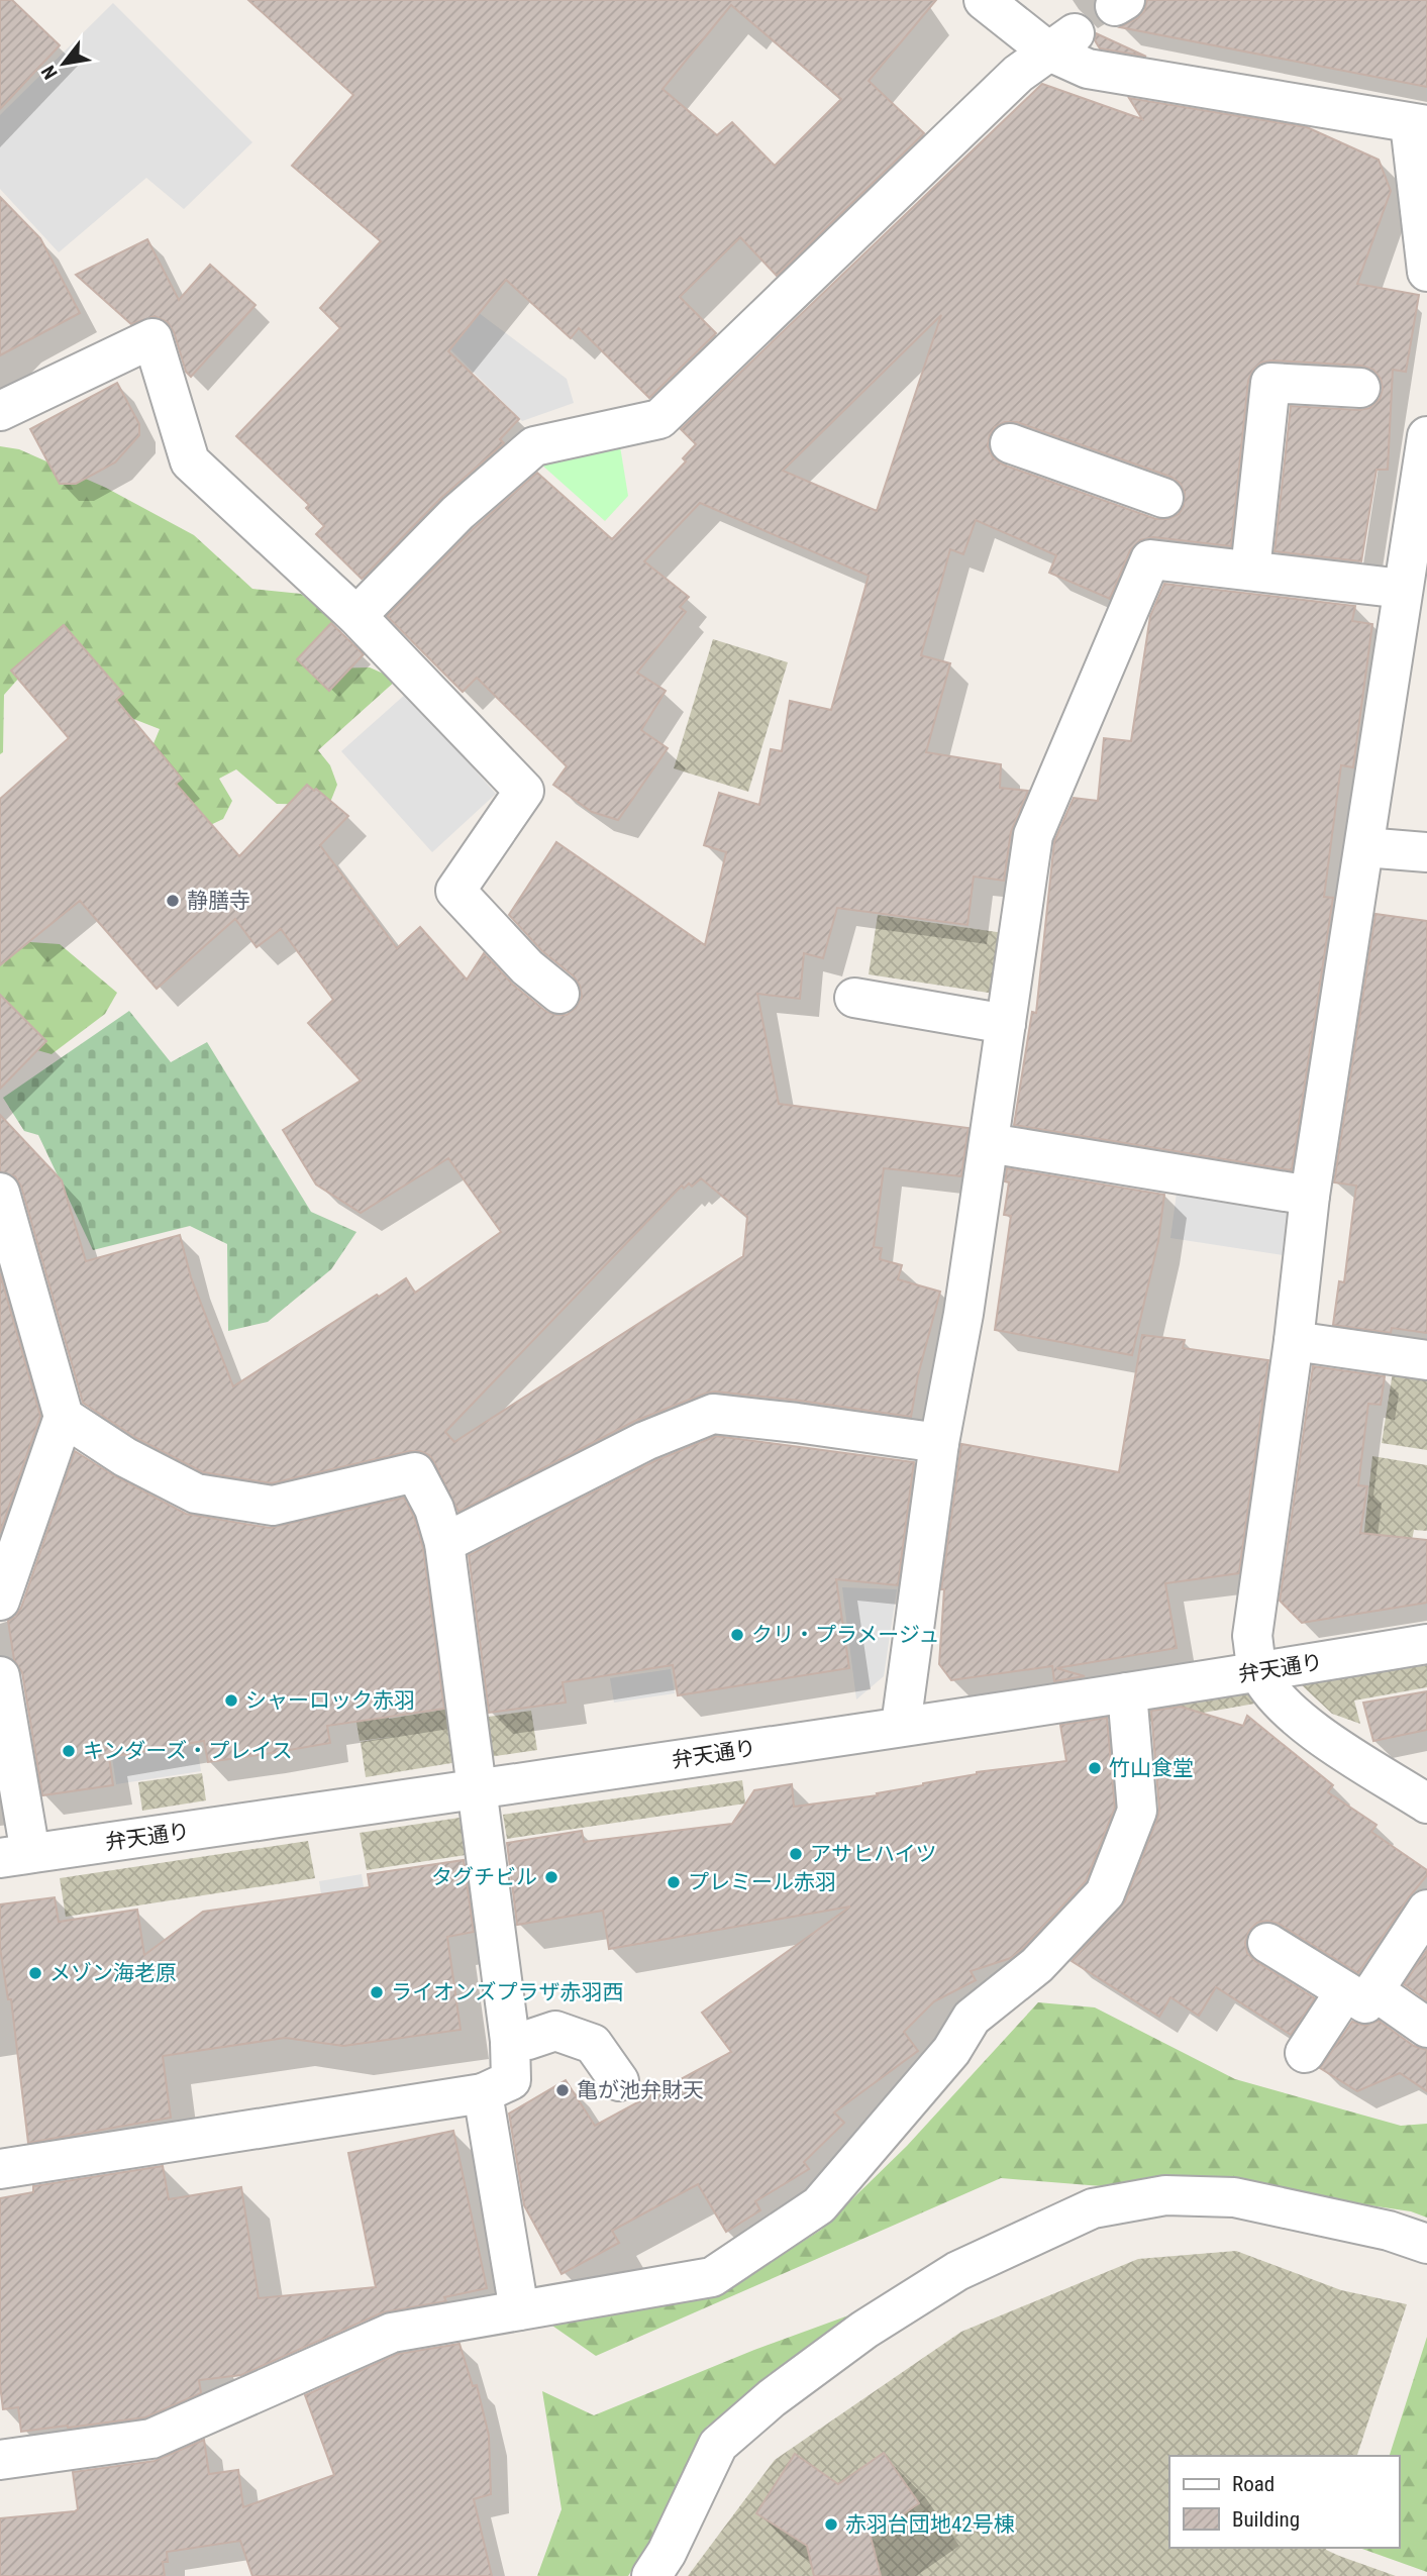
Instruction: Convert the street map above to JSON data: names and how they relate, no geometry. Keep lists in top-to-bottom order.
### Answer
{
  "streets": {
    "street": ["弁天通り"]
  },
  "places": [
    "静膳寺",
    "クリ・プラメージュ",
    "シャーロック赤羽",
    "キンダーズ・プレイス",
    "竹山食堂",
    "アサヒハイツ",
    "タグチビル",
    "プレミール赤羽",
    "メゾン海老原",
    "ライオンズプラザ赤羽西",
    "亀が池弁財天",
    "赤羽台団地42号棟"
  ],
  "legend": ["Road", "Building"],
  "north": "bottom left"
}
